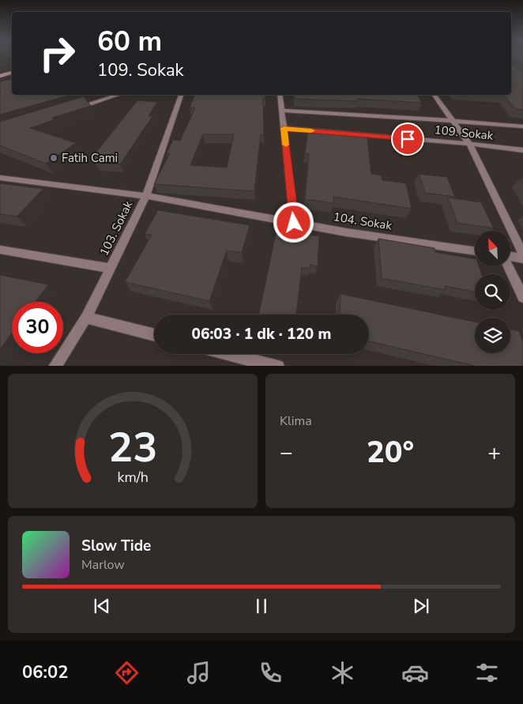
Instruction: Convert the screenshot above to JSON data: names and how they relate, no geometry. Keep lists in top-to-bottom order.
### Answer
{
  "streets": {
    "street": ["109. Sokak", "104. Sokak", "103. Sokak"]
  },
  "crossings": [
    ["104. Sokak", "103. Sokak"]
  ],
  "places": ["Fatih Cami"],
  "north": "top left",
  "page": {
    "turn": ["60 m", "109. Sokak"],
    "limit": "30",
    "trip": "06:03 · 1 dk · 120 m",
    "tile": "Klima",
    "heat": ["−", "20°", "+"],
    "song": ["Slow Tide", "Marlow"],
    "tabs": "06:02",
    "gauge": ["23", "km/h"]
  }
}
